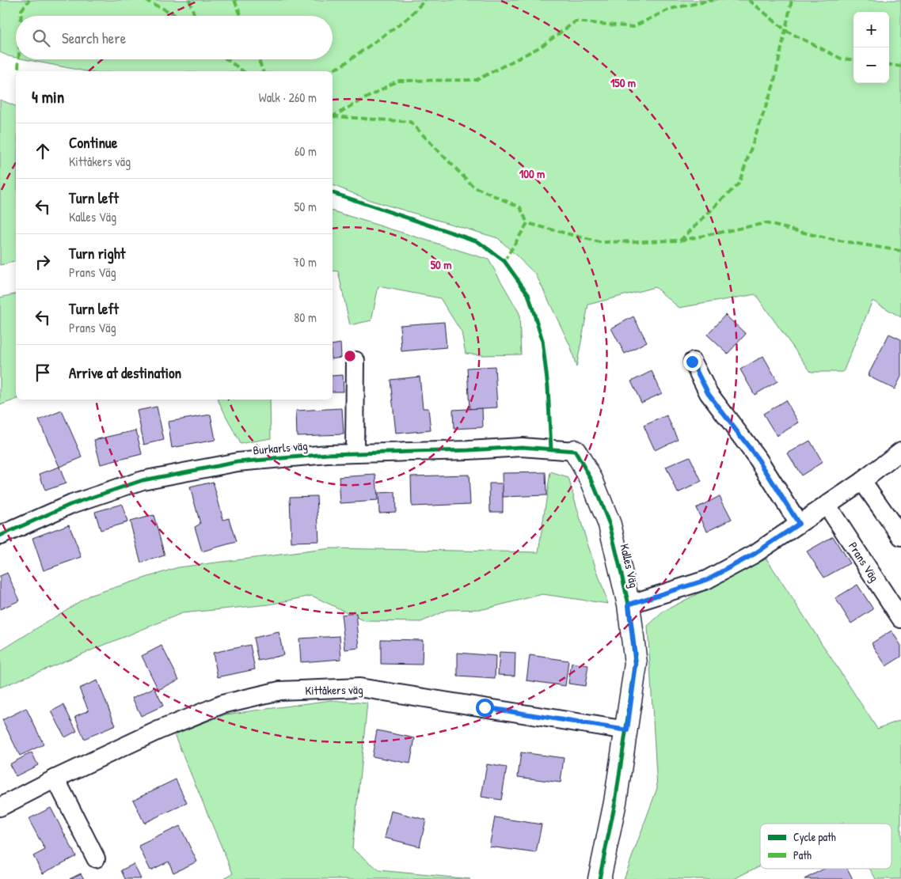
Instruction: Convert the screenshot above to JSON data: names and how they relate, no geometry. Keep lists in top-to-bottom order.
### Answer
{
  "streets": {
    "street": [
      "Burkarls väg",
      "Prans Väg",
      "Kalles Väg",
      "Kittåkers väg"
    ]
  },
  "crossings": [
    ["Burkarls väg", "Kalles Väg"],
    ["Kalles Väg", "Kittåkers väg"]
  ],
  "legend": ["Cycle path", "Path"],
  "page": {
    "map_buttons": ["+", "−"],
    "search": "Search here",
    "heading": ["4 min", "Walk · 260 m"],
    "list": [
      ["Continue", "Kittåkers väg", "60 m"],
      ["Turn left", "Kalles Väg", "50 m"],
      ["Turn right", "Prans Väg", "70 m"],
      ["Turn left", "Prans Väg", "80 m"],
      "Arrive at destination"
    ]
  },
  "rings": ["150 m", "100 m", "50 m"]
}
